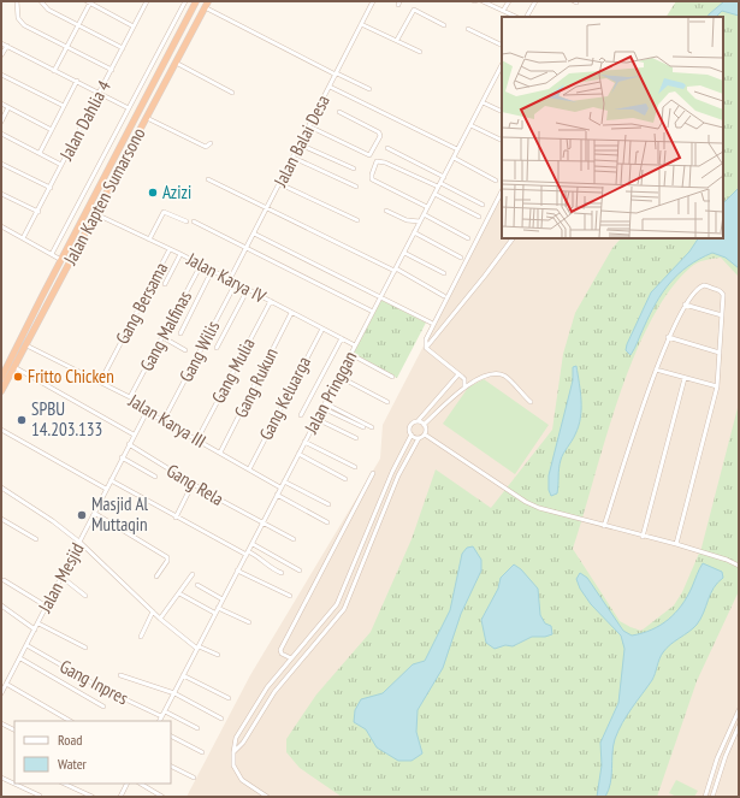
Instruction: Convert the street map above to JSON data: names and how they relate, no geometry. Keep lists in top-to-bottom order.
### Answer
{
  "streets": {
    "highway": ["Jalan Kapten Sumarsono"],
    "street": [
      "Jalan Dahlia 4",
      "Jalan Balai Desa",
      "Jalan Karya IV",
      "Gang Bersama",
      "Gang Malfinas",
      "Gang Wilis",
      "Gang Mulia",
      "Gang Rukun",
      "Jalan Pringgan",
      "Gang Keluarga",
      "Jalan Karya III",
      "Gang Rela",
      "Jalan Mesjid",
      "Gang Inpres"
    ]
  },
  "crossings": [
    ["Jalan Balai Desa", "Jalan Karya IV"],
    ["Jalan Kapten Sumarsono", "Jalan Karya IV"],
    ["Jalan Kapten Sumarsono", "Jalan Karya III"],
    ["Jalan Karya IV", "Gang Bersama"],
    ["Jalan Karya IV", "Gang Malfinas"],
    ["Jalan Karya IV", "Gang Wilis"],
    ["Jalan Karya IV", "Gang Mulia"],
    ["Jalan Karya IV", "Gang Rukun"],
    ["Jalan Karya IV", "Jalan Pringgan"],
    ["Jalan Karya IV", "Gang Keluarga"],
    ["Gang Bersama", "Jalan Karya III"],
    ["Gang Malfinas", "Jalan Karya III"],
    ["Gang Wilis", "Jalan Karya III"],
    ["Gang Mulia", "Jalan Karya III"],
    ["Gang Rukun", "Jalan Karya III"],
    ["Jalan Pringgan", "Jalan Karya III"],
    ["Jalan Pringgan", "Gang Rela"],
    ["Jalan Pringgan", "Gang Inpres"],
    ["Gang Keluarga", "Jalan Karya III"],
    ["Jalan Karya III", "Jalan Mesjid"],
    ["Gang Rela", "Jalan Mesjid"],
    ["Jalan Mesjid", "Gang Inpres"]
  ],
  "places": [
    "Azizi",
    "Fritto Chicken",
    "SPBU 14.203.133",
    "Masjid Al Muttaqin"
  ],
  "legend": ["Road", "Water"]
}
